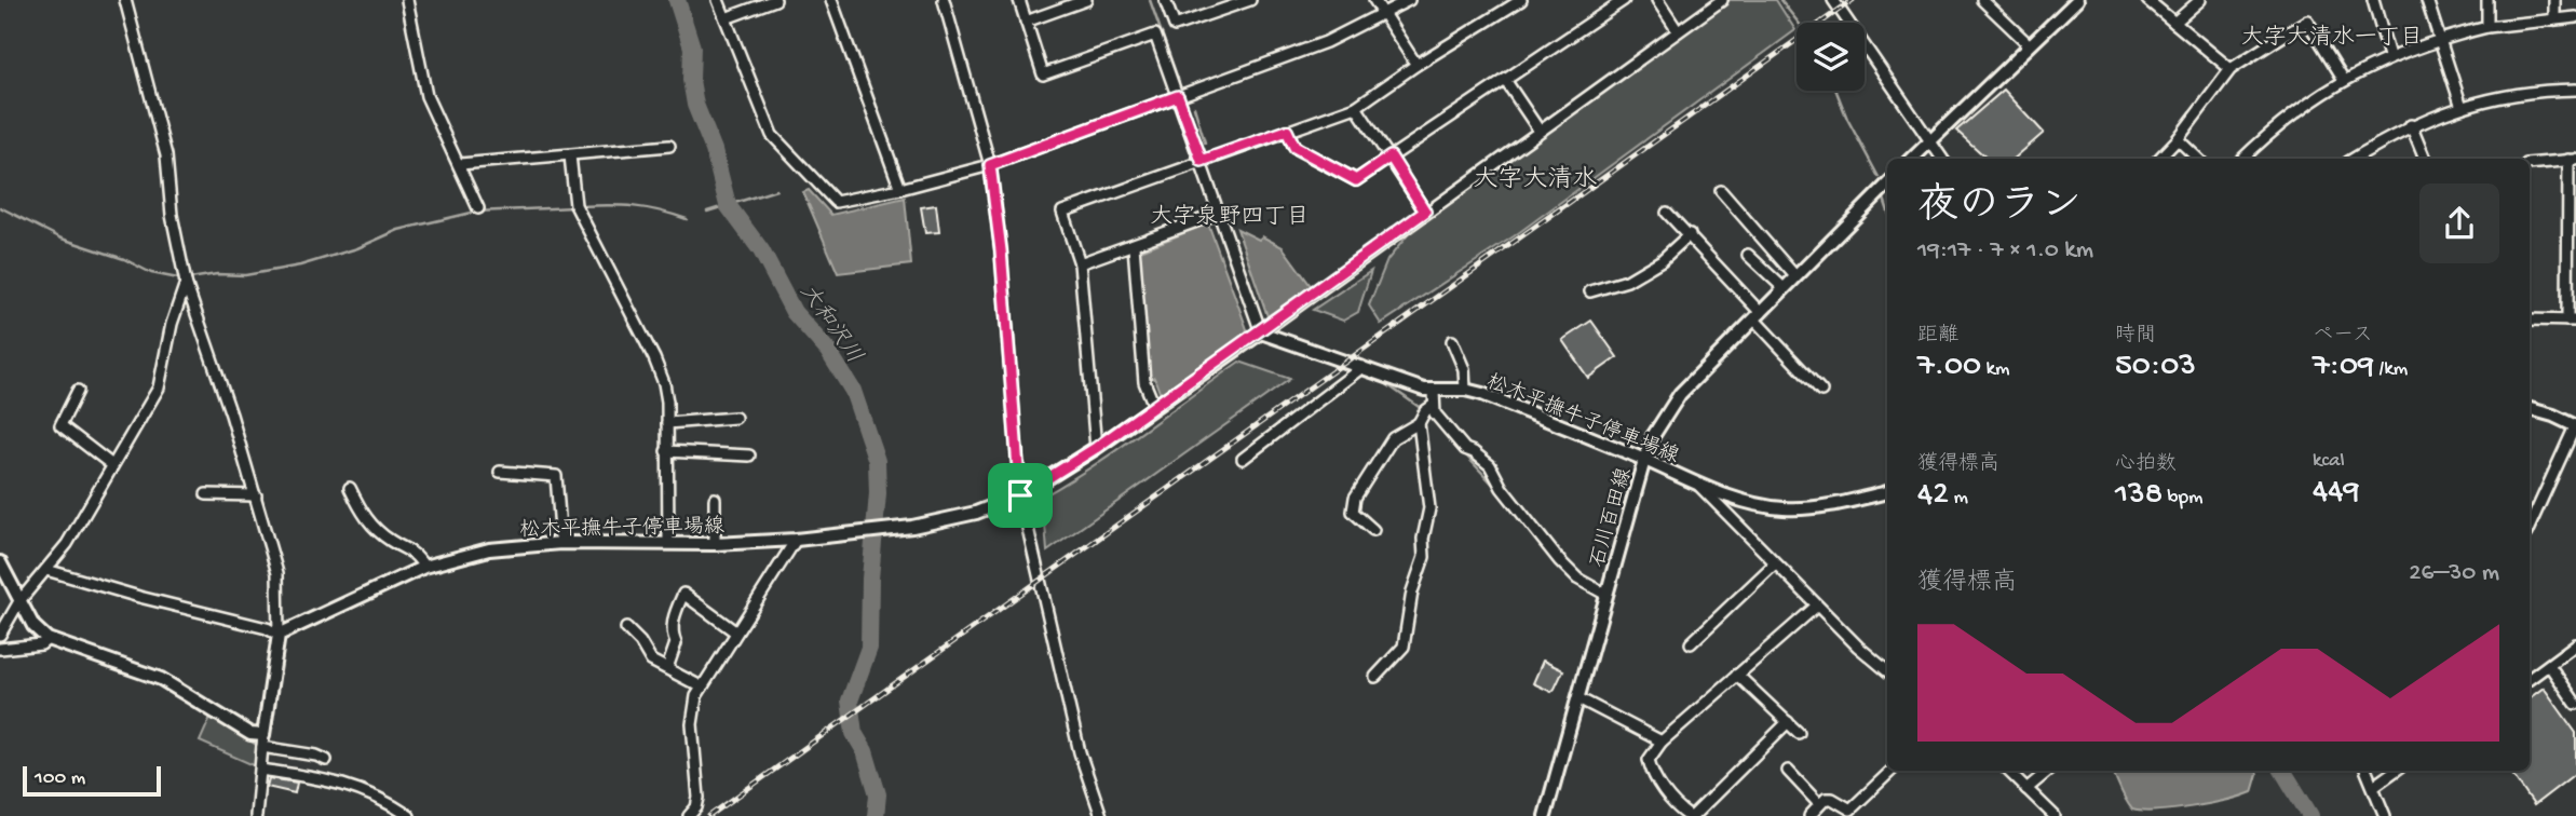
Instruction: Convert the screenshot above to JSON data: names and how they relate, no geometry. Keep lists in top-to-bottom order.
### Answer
{
  "streets": {
    "main road": ["松木平撫牛子停車場線", "石川百田線"]
  },
  "crossings": [
    ["松木平撫牛子停車場線", "石川百田線"]
  ],
  "districts": ["大字大清水一丁目", "大字大清水", "大字泉野四丁目"],
  "water": ["大和沢川"],
  "scale_bar": "100 m",
  "page": {
    "heading": ["夜のラン", "19:17 · 7 × 1.0 km"],
    "stats": [
      ["距離", "7.00 km"],
      ["時間", "50:03"],
      ["ペース", "7:09 /km"],
      ["獲得標高", "42 m"],
      ["心拍数", "138 bpm"],
      ["kcal", "449"]
    ],
    "chart": ["獲得標高", "26–30 m"],
    "scale": "100 m"
  }
}
